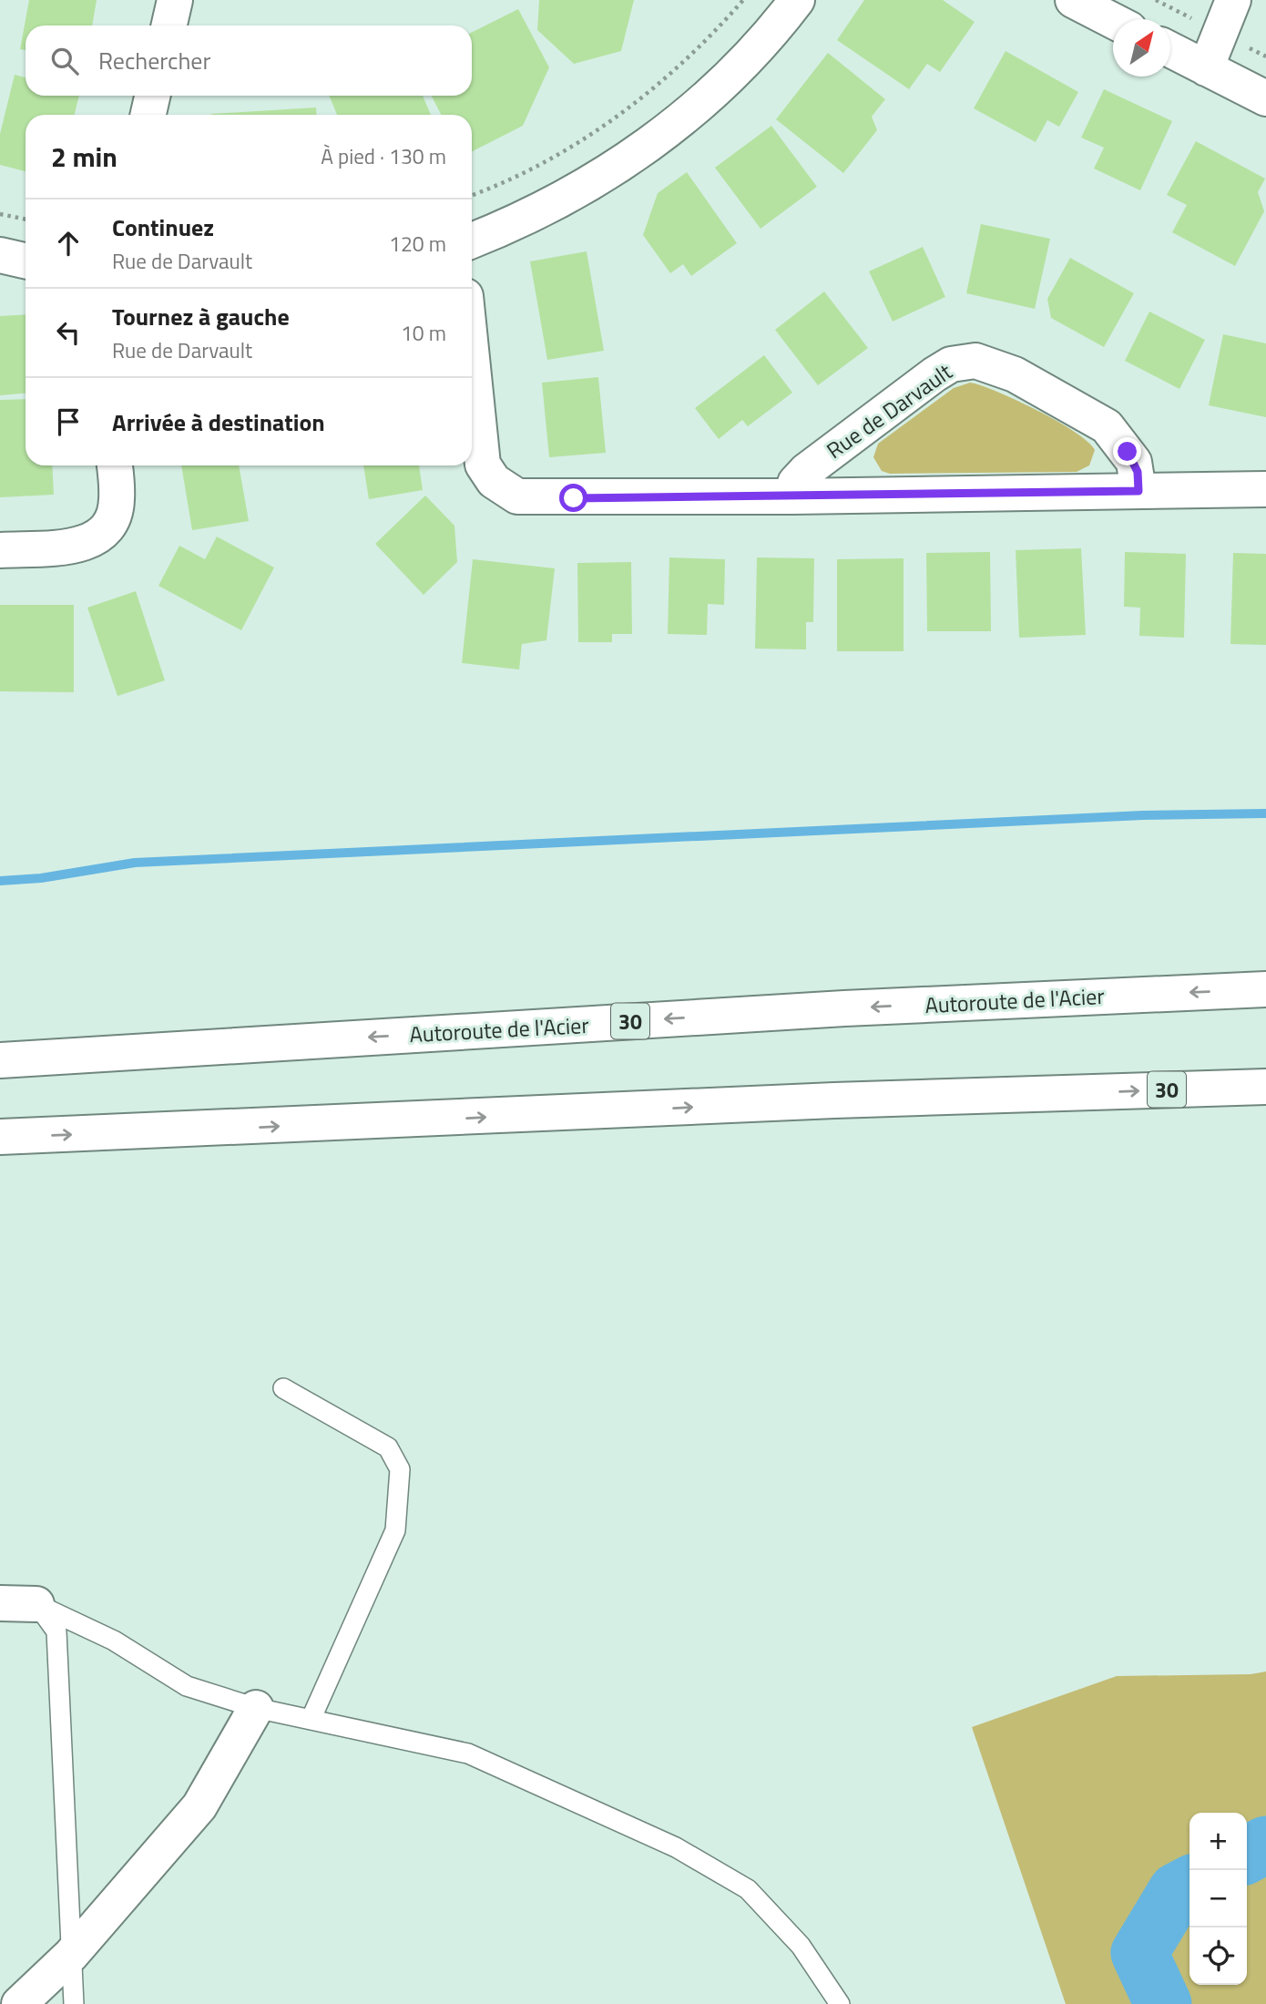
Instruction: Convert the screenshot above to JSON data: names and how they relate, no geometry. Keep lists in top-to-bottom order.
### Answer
{
  "streets": {
    "main road": ["Rue de Darvault", "Autoroute de l'Acier", "30"]
  },
  "north": "top right",
  "page": {
    "search": "Rechercher",
    "heading": ["2 min", "À pied · 130 m"],
    "list": [
      ["Continuez", "Rue de Darvault", "120 m"],
      ["Tournez à gauche", "Rue de Darvault", "10 m"],
      "Arrivée à destination"
    ],
    "map_buttons": ["+", "−"]
  }
}
